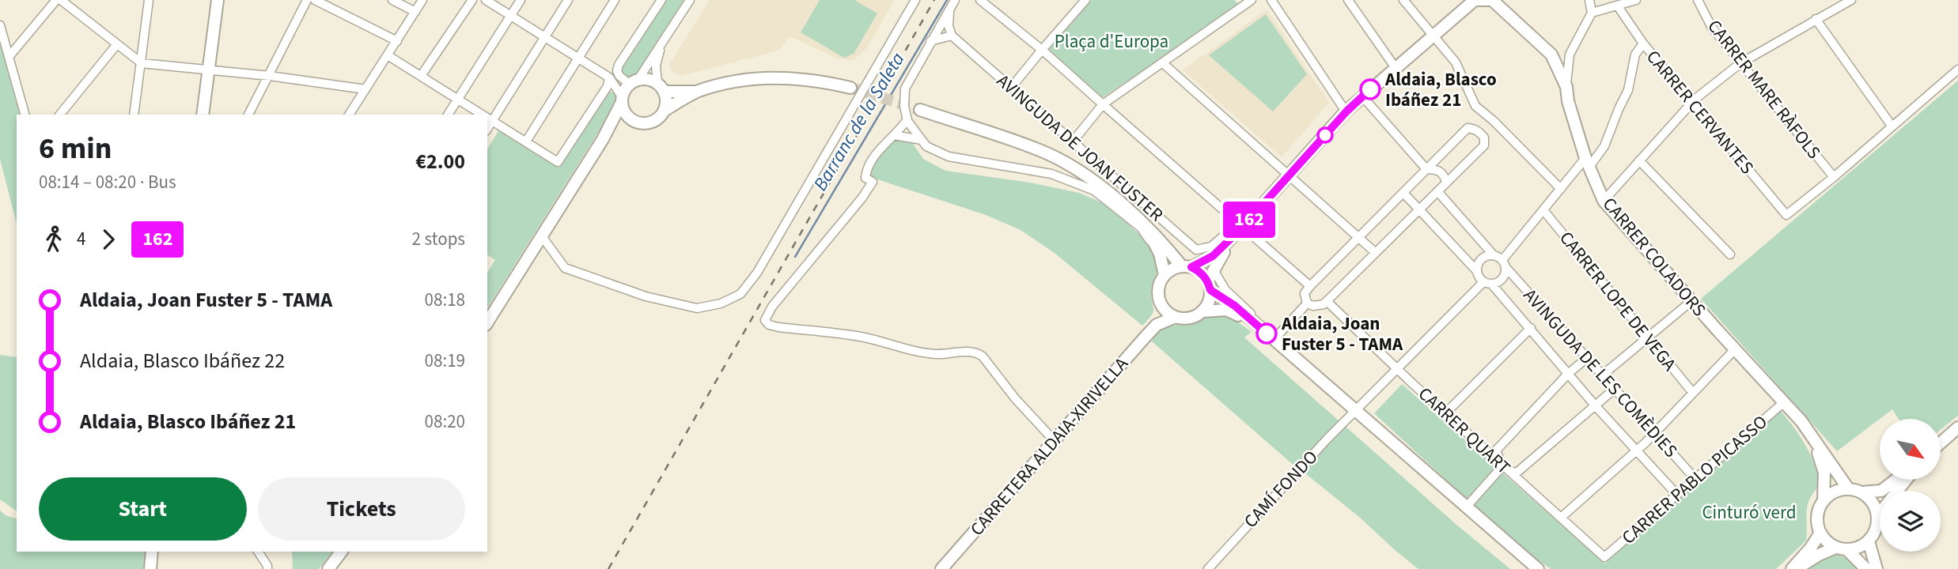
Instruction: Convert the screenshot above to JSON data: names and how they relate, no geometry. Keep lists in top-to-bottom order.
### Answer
{
  "streets": {
    "street": [
      "CARRER MARE RÀFOLS",
      "CARRER CERVANTES",
      "AVINGUDA DE JOAN FUSTER",
      "CARRER COLADORS",
      "CARRER LOPE DE VEGA",
      "AVINGUDA DE LES COMÈDIES",
      "CARRER QUART",
      "CARRETERA ALDAIA-XIRIVELLA",
      "CARRER PABLO PICASSO",
      "CAMÍ FONDO"
    ]
  },
  "crossings": [
    ["CARRER MARE RÀFOLS", "CARRER CERVANTES"],
    ["CARRER COLADORS", "CARRER PABLO PICASSO"],
    ["AVINGUDA DE LES COMÈDIES", "CARRER PABLO PICASSO"],
    ["AVINGUDA DE LES COMÈDIES", "CAMÍ FONDO"],
    ["CARRER QUART", "CARRER PABLO PICASSO"],
    ["CARRER QUART", "CAMÍ FONDO"]
  ],
  "water": ["Barranc de la Saleta"],
  "parks": ["Plaça d'Europa", "Cinturó verd"],
  "places": ["Aldaia, Blasco Ibáñez 21", "Aldaia, Joan Fuster 5 - TAMA"],
  "lines": ["bus line 162"],
  "north": "bottom right",
  "page": {
    "on_map": "162",
    "heading": ["6 min", "08:14 – 08:20 · Bus", "€2.00"],
    "legs": ["4", "162", "2 stops"],
    "list": [
      {
        "name": "Aldaia, Joan Fuster 5 - TAMA",
        "value": "08:18"
      },
      {
        "name": "Aldaia, Blasco Ibáñez 22",
        "value": "08:19"
      },
      {
        "name": "Aldaia, Blasco Ibáñez 21",
        "value": "08:20"
      }
    ],
    "buttons": ["Start", "Tickets"]
  }
}
